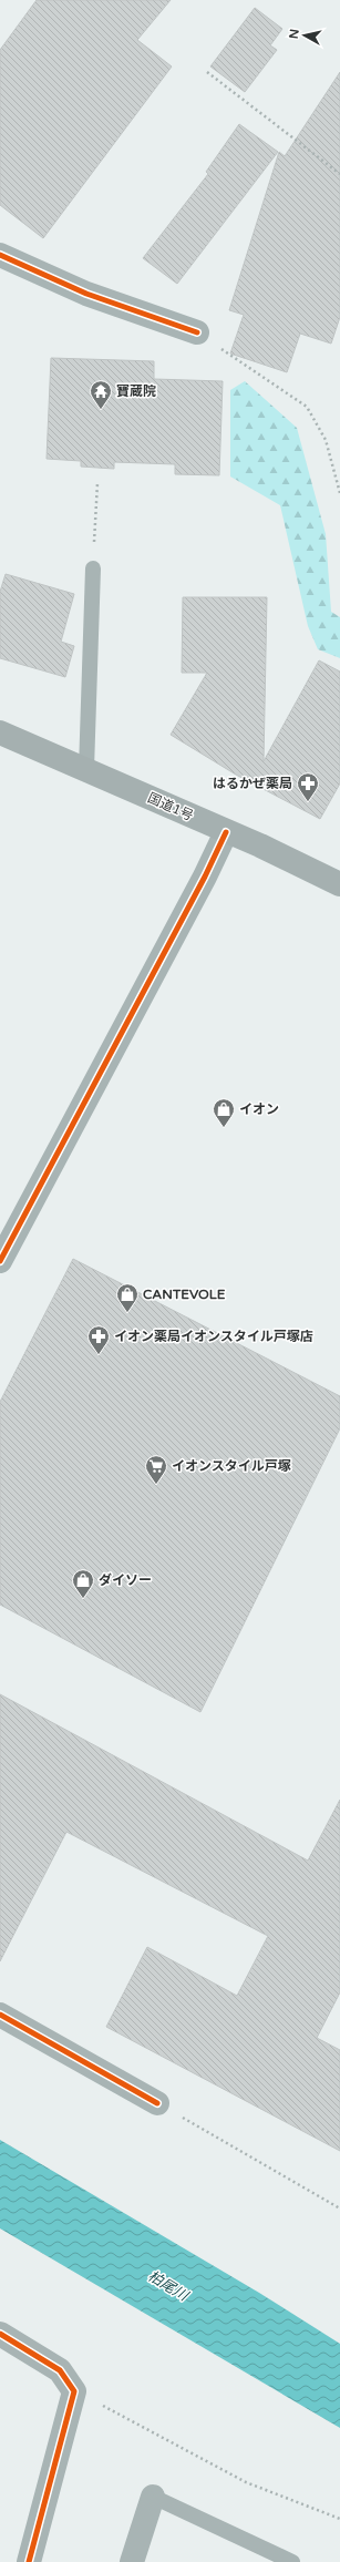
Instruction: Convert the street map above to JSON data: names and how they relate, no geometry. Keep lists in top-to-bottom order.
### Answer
{
  "streets": {
    "highway": ["国道1号"]
  },
  "water": ["柏尾川"],
  "places": {
    "temple": ["寶蔵院"],
    "pharmacy": ["はるかぜ薬局", "イオン薬局イオンスタイル戸塚店"],
    "shop": ["イオン", "CANTEVOLE", "ダイソー"],
    "supermarket": ["イオンスタイル戸塚"]
  },
  "north": "left"
}
